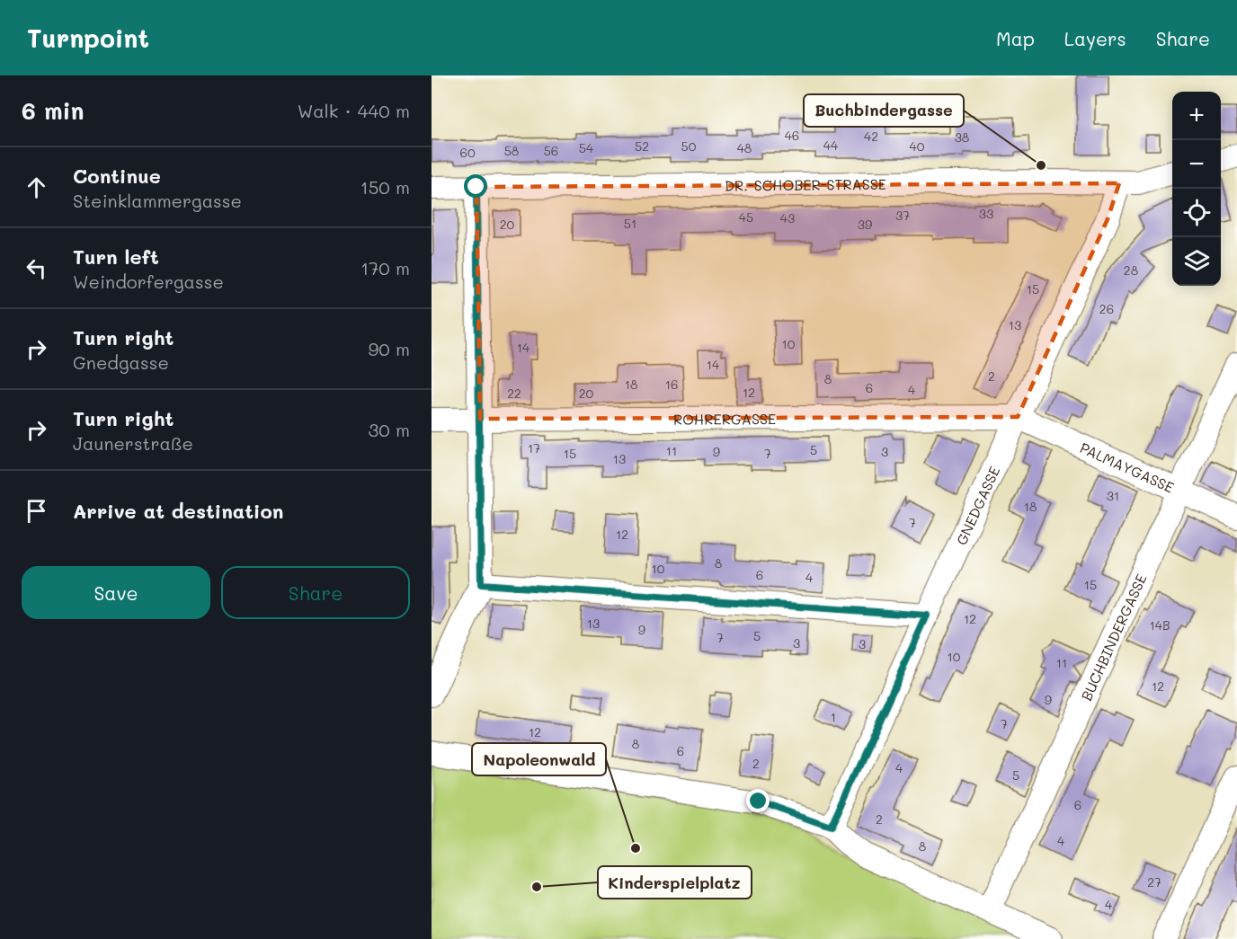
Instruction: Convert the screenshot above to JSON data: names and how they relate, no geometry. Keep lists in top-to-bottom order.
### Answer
{
  "streets": {
    "street": [
      "DR.-SCHOBER-STRASSE",
      "ROHRERGASSE",
      "PALMAYGASSE",
      "GNEDGASSE",
      "BUCHBINDERGASSE"
    ]
  },
  "crossings": [
    ["DR.-SCHOBER-STRASSE", "GNEDGASSE"],
    ["ROHRERGASSE", "PALMAYGASSE"],
    ["ROHRERGASSE", "GNEDGASSE"],
    ["PALMAYGASSE", "GNEDGASSE"],
    ["PALMAYGASSE", "BUCHBINDERGASSE"]
  ],
  "places": ["Buchbindergasse", "Napoleonwald", "Kinderspielplatz"],
  "house_numbers": [
    "46",
    "42",
    "38",
    "44",
    "52",
    "50",
    "40",
    "54",
    "48",
    "58",
    "56",
    "60",
    "33",
    "37",
    "45",
    "43",
    "51",
    "20",
    "39",
    "28",
    "15",
    "26",
    "13",
    "10",
    "14",
    "14",
    "2",
    "8",
    "18",
    "16",
    "6",
    "4",
    "12",
    "22",
    "20",
    "17",
    "5",
    "11",
    "9",
    "3",
    "15",
    "7",
    "13",
    "31",
    "18",
    "7",
    "12",
    "8",
    "10",
    "6",
    "4",
    "15",
    "12",
    "13",
    "14B",
    "9",
    "5",
    "7",
    "3",
    "3",
    "10",
    "11",
    "12",
    "9",
    "1",
    "7",
    "12",
    "8",
    "6",
    "2",
    "4",
    "5",
    "6",
    "2",
    "4",
    "8",
    "27",
    "4"
  ],
  "page": {
    "header": "Turnpoint",
    "nav": ["Map", "Layers", "Share"],
    "heading": ["6 min", "Walk · 440 m"],
    "map_buttons": ["+", "−"],
    "list": [
      ["Continue", "Steinklammergasse", "150 m"],
      ["Turn left", "Weindorfergasse", "170 m"],
      ["Turn right", "Gnedgasse", "90 m"],
      ["Turn right", "Jaunerstraße", "30 m"],
      "Arrive at destination"
    ],
    "buttons": ["Save", "Share"]
  }
}
